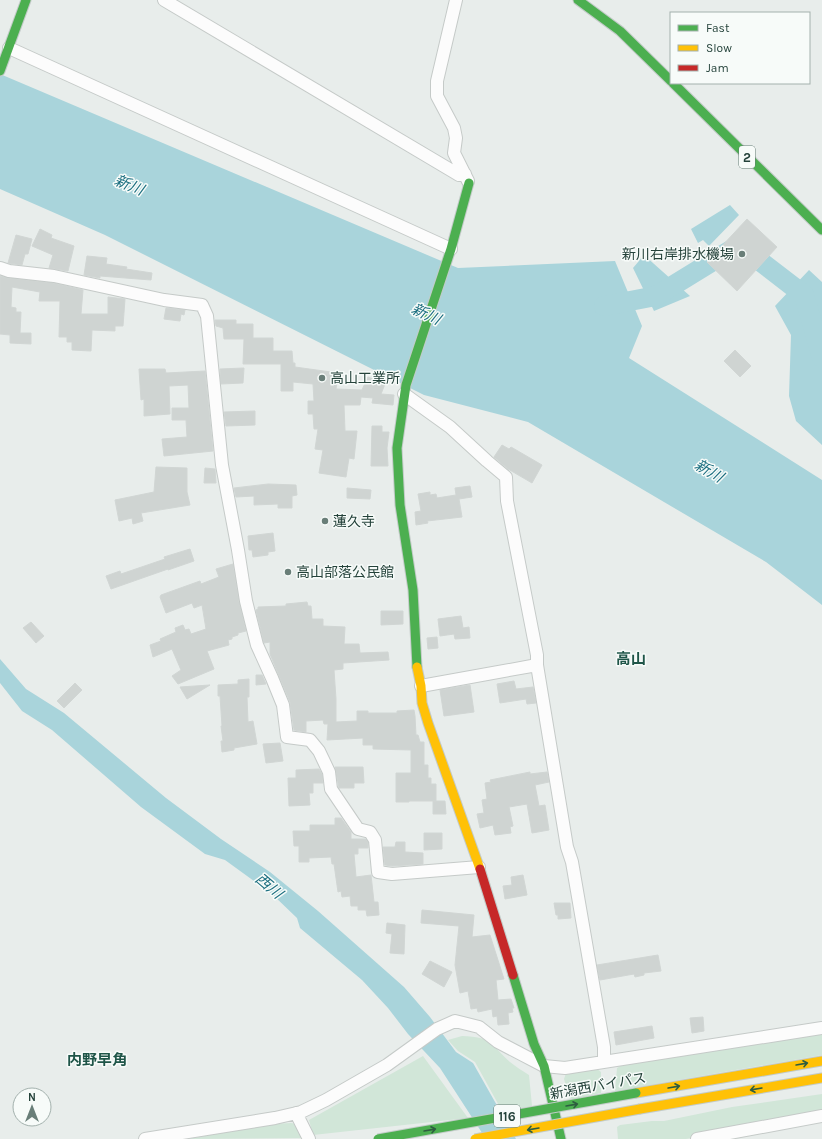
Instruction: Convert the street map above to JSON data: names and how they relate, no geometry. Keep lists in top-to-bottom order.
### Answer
{
  "streets": {
    "main road": ["2", "新潟西バイパス", "116"]
  },
  "districts": ["高山", "内野早角"],
  "water": ["新川", "西川"],
  "places": [
    "新川右岸排水機場",
    "高山工業所",
    "蓮久寺",
    "高山部落公民館"
  ],
  "legend": ["Fast", "Slow", "Jam"],
  "north": "top"
}
